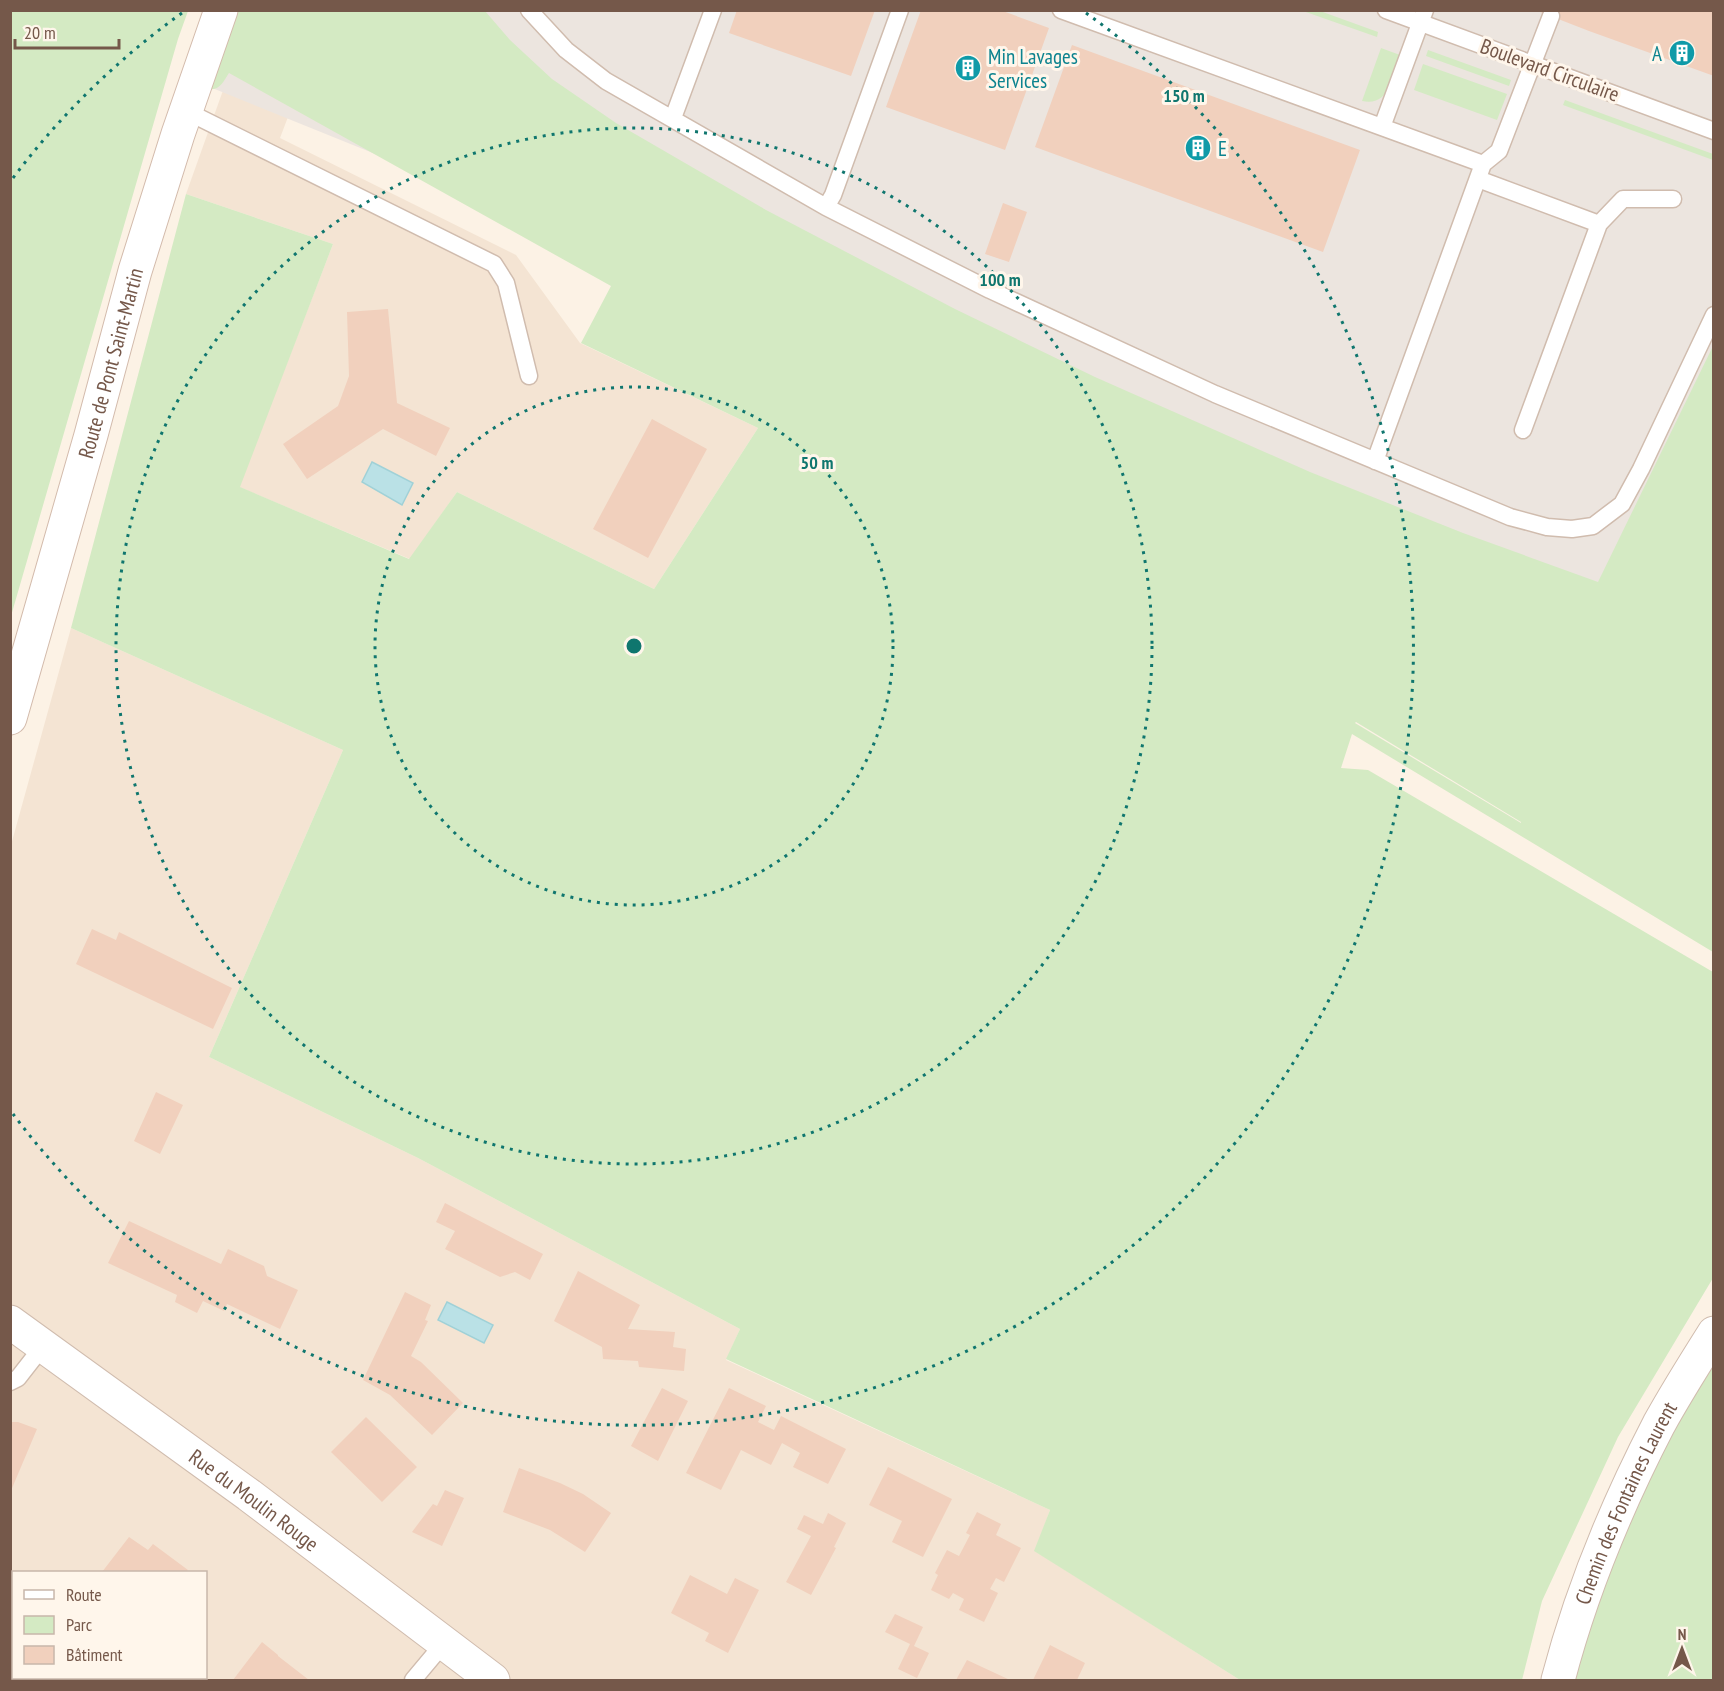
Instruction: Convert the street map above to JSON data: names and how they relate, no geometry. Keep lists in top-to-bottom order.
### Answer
{
  "streets": {
    "street": ["Route de Pont Saint-Martin", "Rue du Moulin Rouge", "Chemin des Fontaines Laurent"],
    "lane": ["Boulevard Circulaire"]
  },
  "places": {
    "building": ["A", "Min Lavages Services", "E"]
  },
  "legend": ["Route", "Parc", "Bâtiment"],
  "scale_bar": "20 m",
  "north": "top",
  "rings": ["150 m", "100 m", "50 m"]
}
